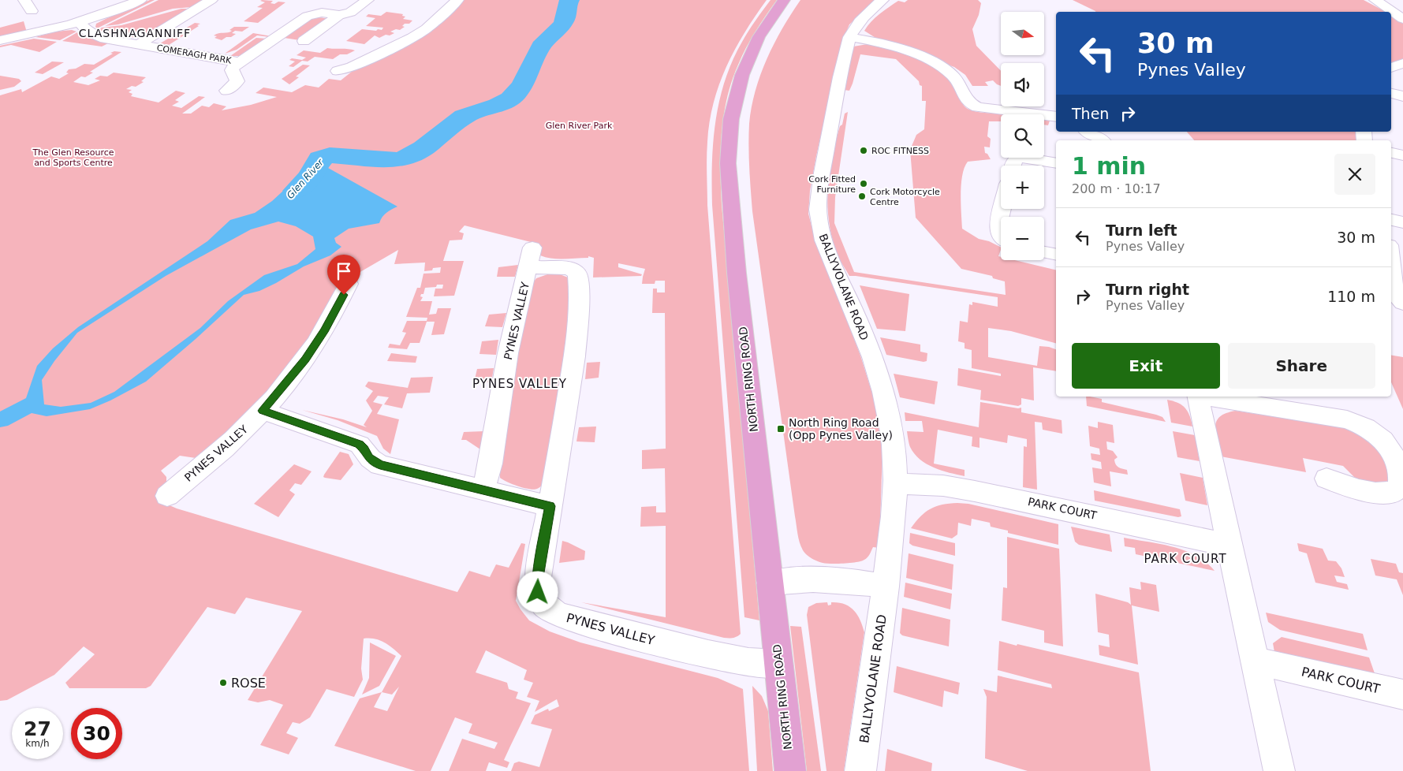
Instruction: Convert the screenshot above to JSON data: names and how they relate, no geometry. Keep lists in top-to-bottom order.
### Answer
{
  "streets": {
    "main road": ["NORTH RING ROAD"],
    "street": [
      "COMERAGH PARK",
      "BALLYVOLANE ROAD",
      "PYNES VALLEY",
      "PARK COURT"
    ]
  },
  "crossings": [
    ["BALLYVOLANE ROAD", "PARK COURT"],
    ["PYNES VALLEY", "NORTH RING ROAD"]
  ],
  "districts": ["CLASHNAGANNIFF", "PYNES VALLEY", "PARK COURT"],
  "water": ["Glen River"],
  "parks": ["Glen River Park", "The Glen Resource and Sports Centre"],
  "places": {
    "other": [
      "ROC FITNESS",
      "Cork Fitted Furniture",
      "Cork Motorcycle Centre",
      "ROSE"
    ],
    "transit": ["North Ring Road (Opp Pynes Valley)"]
  },
  "north": "right",
  "page": {
    "map_buttons": ["+", "−"],
    "turn": ["30 m", "Pynes Valley"],
    "then": "Then",
    "heading": ["1 min", "200 m · 10:17"],
    "list": [
      {
        "name": "Turn left",
        "note": "Pynes Valley",
        "value": "30 m"
      },
      {
        "name": "Turn right",
        "note": "Pynes Valley",
        "value": "110 m"
      }
    ],
    "buttons": ["Exit", "Share"],
    "speed": "27 km/h",
    "limit": "30"
  }
}
